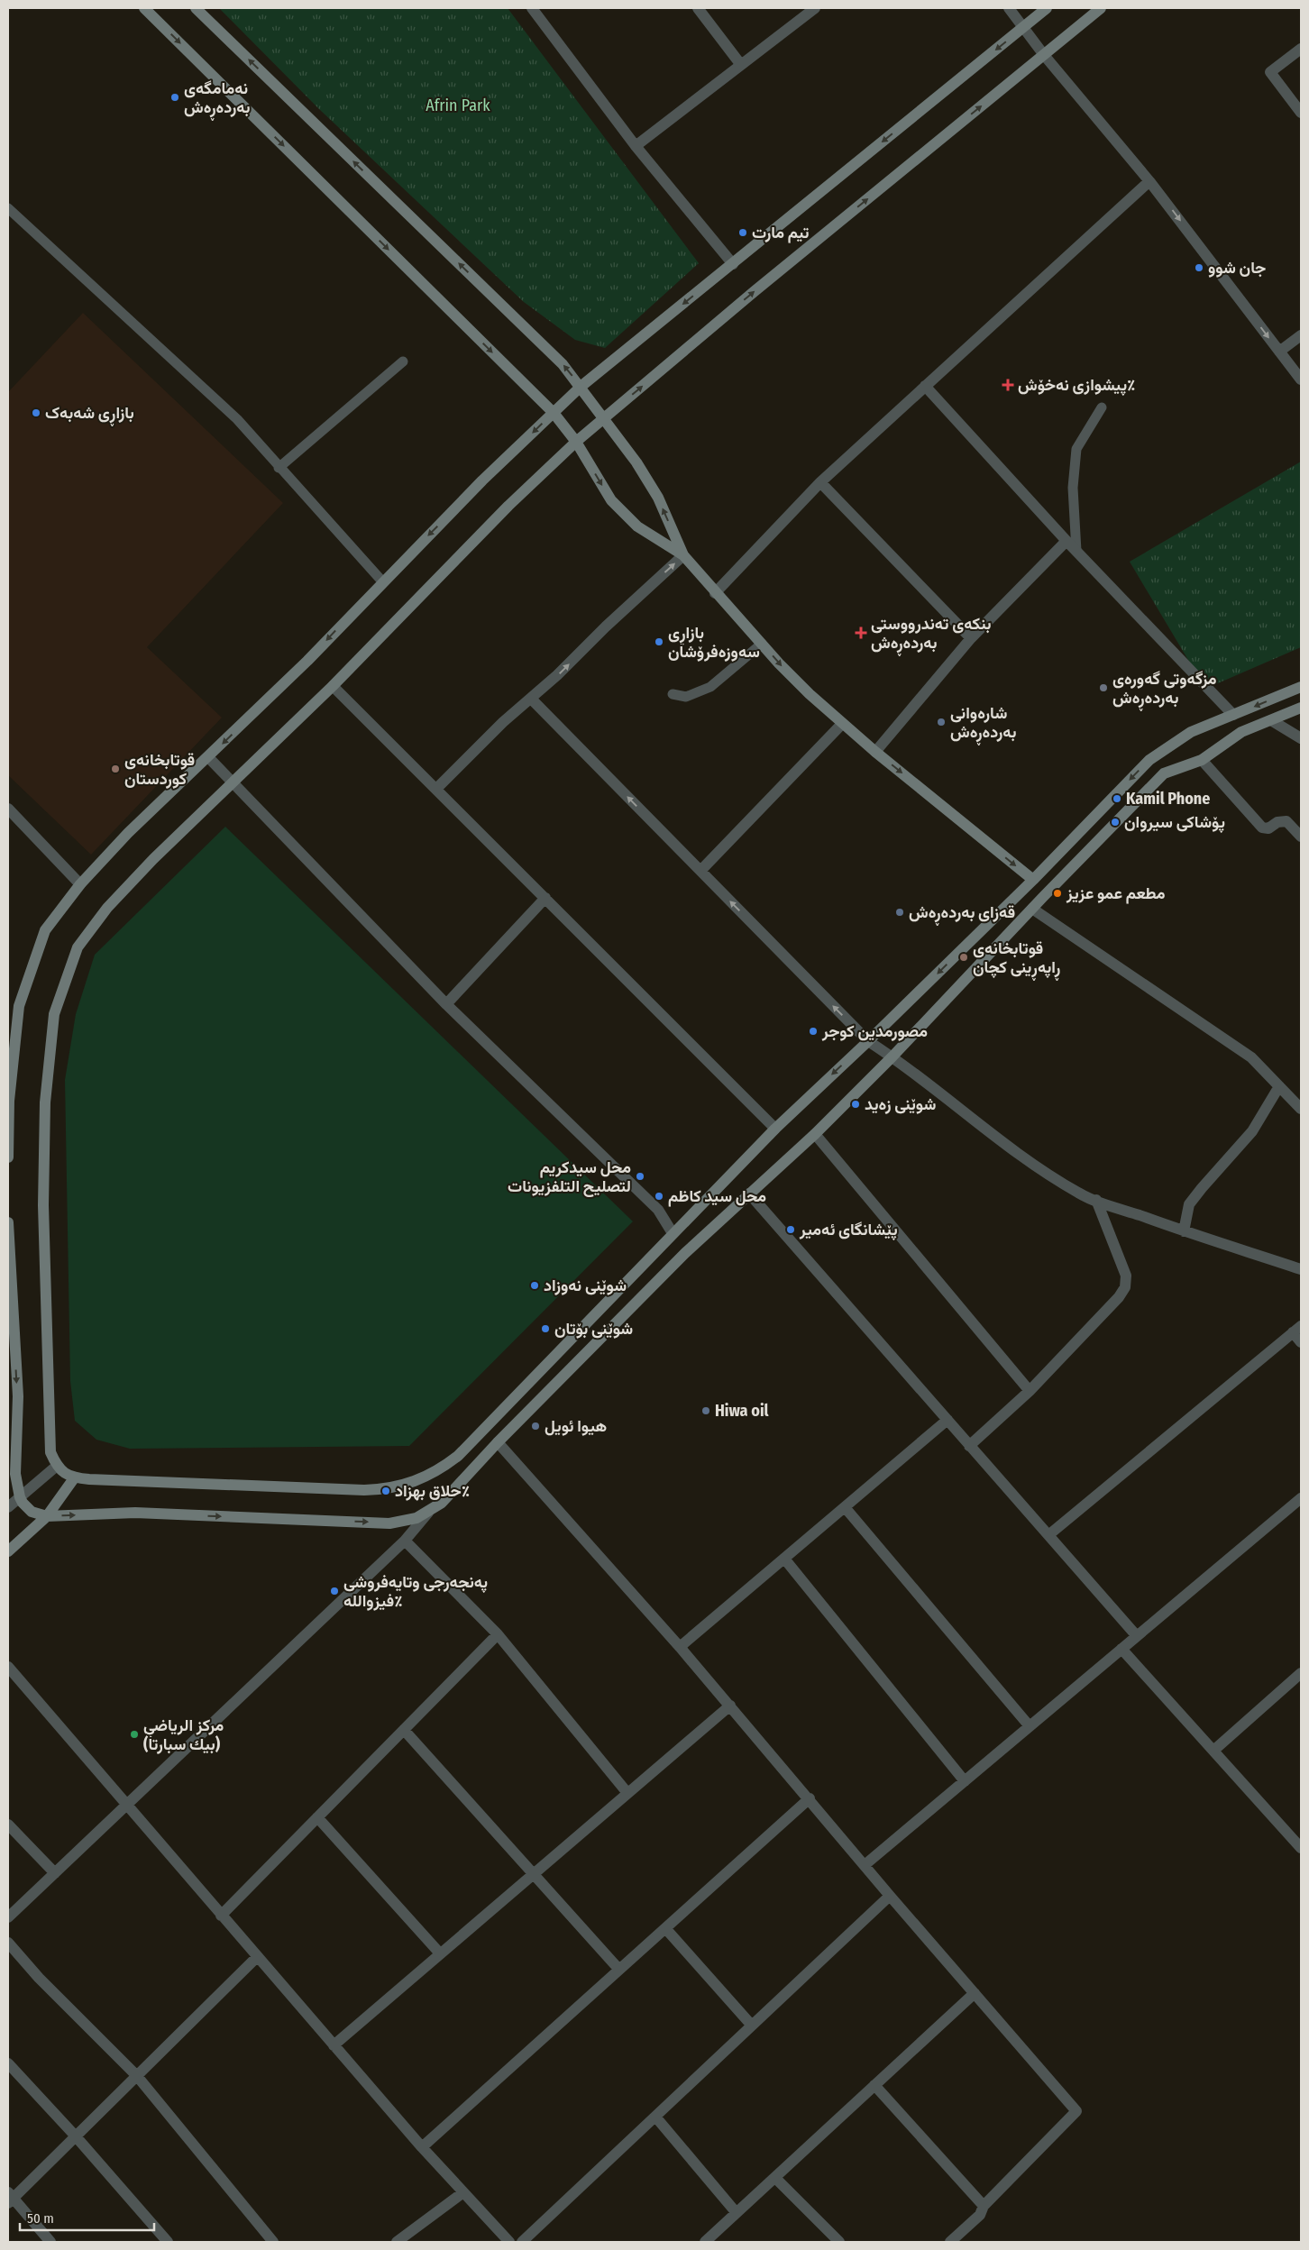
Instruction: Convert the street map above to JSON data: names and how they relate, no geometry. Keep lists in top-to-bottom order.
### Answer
{
  "parks": ["Afrin Park"],
  "places": {
    "other": [
      "نەمامگەی بەردەڕەش",
      "تيم مارت",
      "جان شوو",
      "بازاڕی شەبەک",
      "بازاڕی سەوزەفرۆشان",
      "مزگەوتی گەورەی بەردەڕەش",
      "شارەوانی بەردەڕەش",
      "قوتابخانەی کوردستان",
      "Kamil Phone",
      "پۆشاکی سیروان",
      "مطعم عمو عزيز",
      "قەزای بەردەڕەش",
      "قوتابخانەی ڕاپەڕینی کچان",
      "مصورمدین كوجر",
      "شوێنی زەید",
      "محل سيدكريم لتصليح التلفزيونات",
      "محل سيد كاظم",
      "پێشانگای ئەمیر",
      "شوێنی نەوزاد",
      "شوێنی بۆتان",
      "Hiwa oil",
      "هيوا ئويل",
      "حلاق بهزاد٪",
      "پەنجەرجی وتایەفروشی فیزواللە٪",
      "مركز الرياضي (بيك سبارتا)"
    ],
    "health": ["پیشوازی نەخۆش٪", "بنکەی تەندرووستی بەردەڕەش"]
  },
  "scale_bar": "50 m"
}
